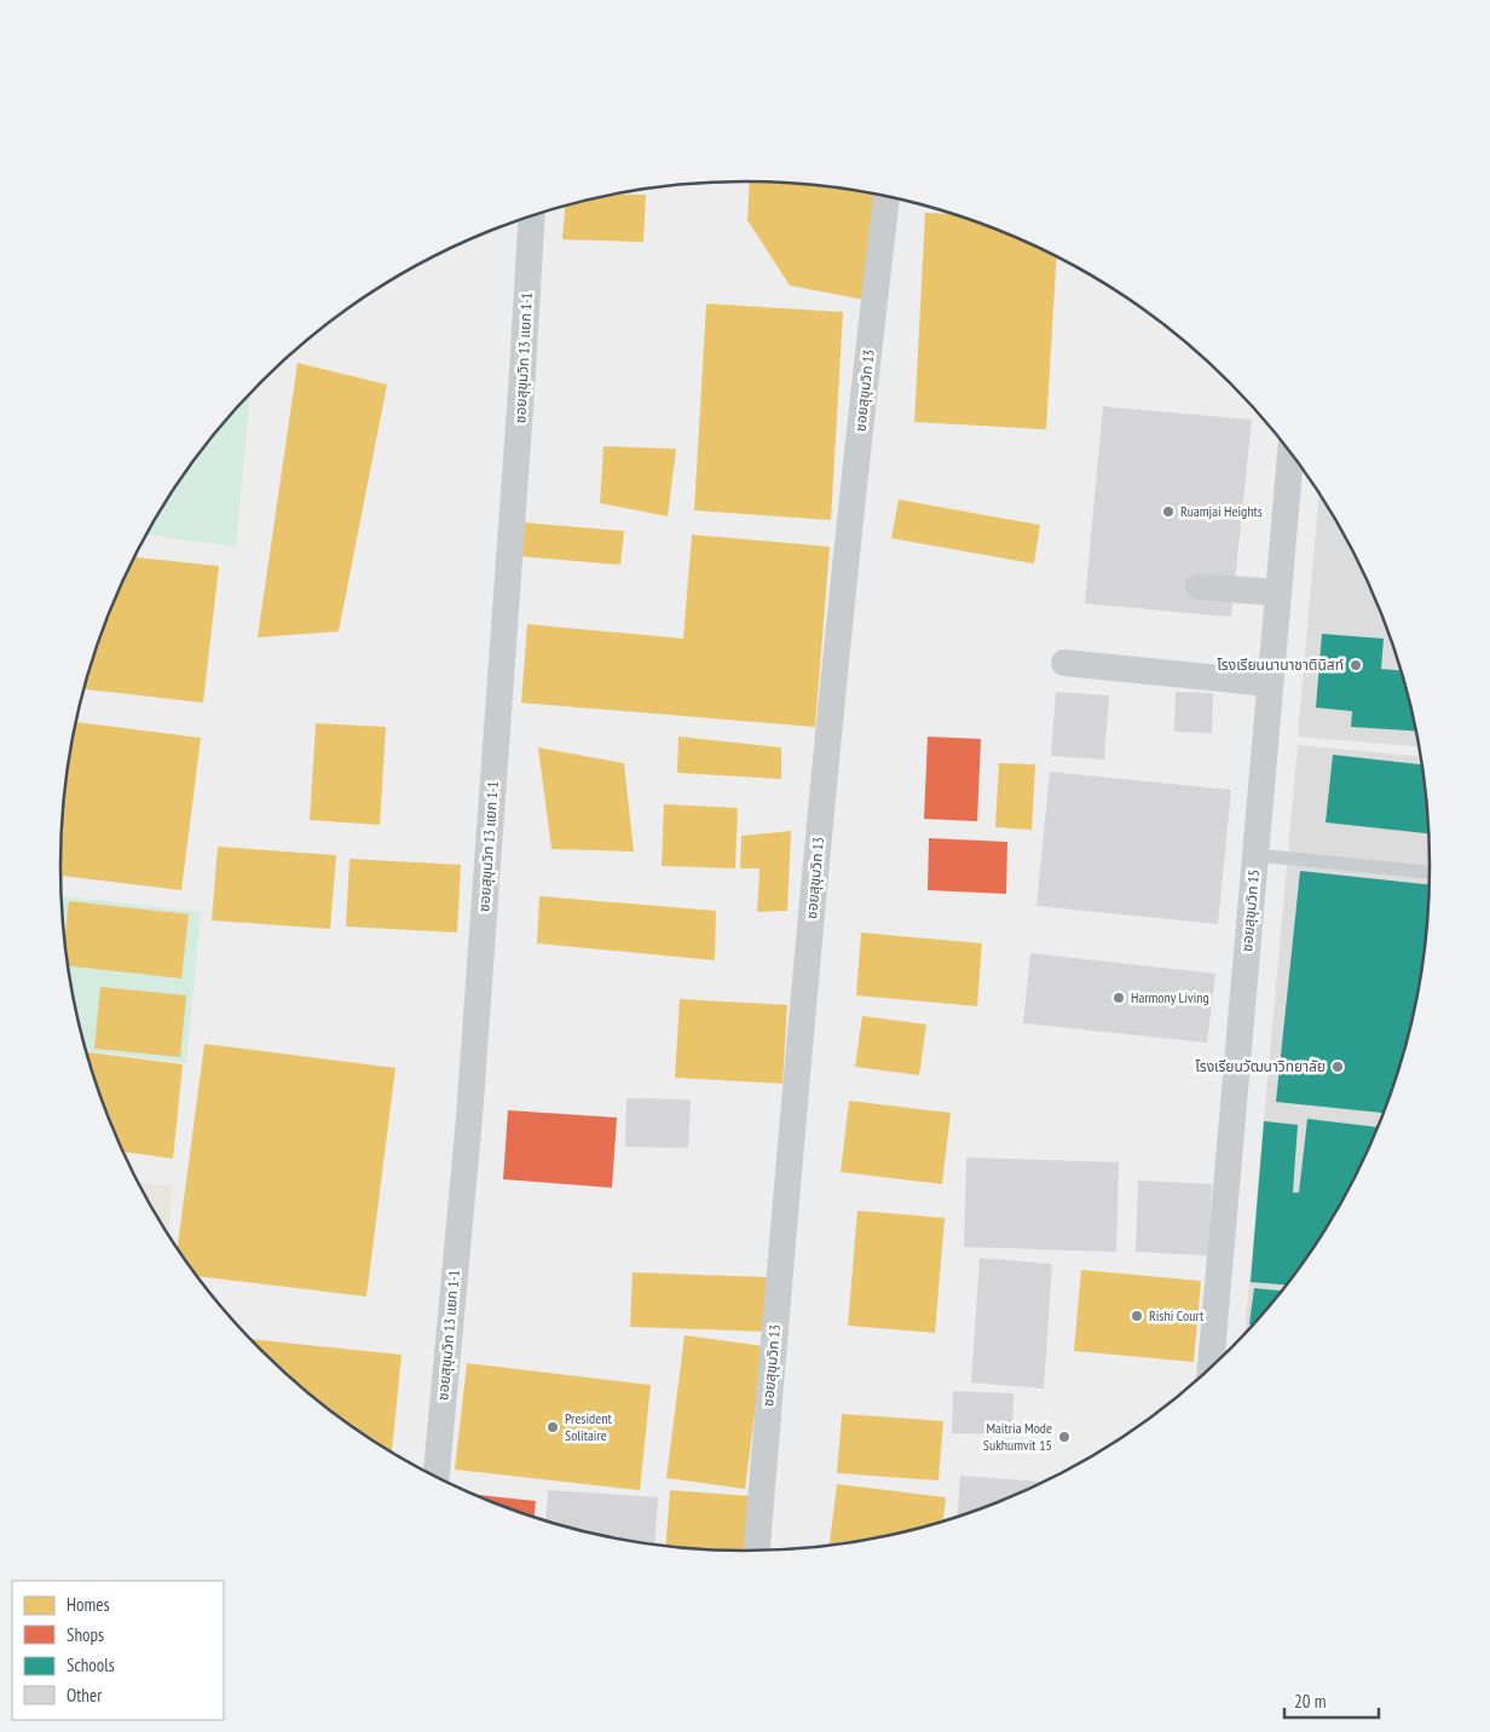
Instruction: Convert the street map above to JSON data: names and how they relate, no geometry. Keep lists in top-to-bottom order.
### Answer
{
  "streets": {
    "street": ["ซอยสุขุมวิท 13 แยก 1-1", "ซอยสุขุมวิท 13", "ซอยสุขุมวิท 15"]
  },
  "places": [
    "Ruamjai Heights",
    "โรงเรียนนานาชาตินิสท์",
    "Harmony Living",
    "โรงเรียนวัฒนาวิทยาลัย",
    "Rishi Court",
    "President Solitaire",
    "Maitria Mode Sukhumvit 15"
  ],
  "legend": [
    "Homes",
    "Shops",
    "Schools",
    "Other"
  ],
  "scale_bar": "20 m"
}
